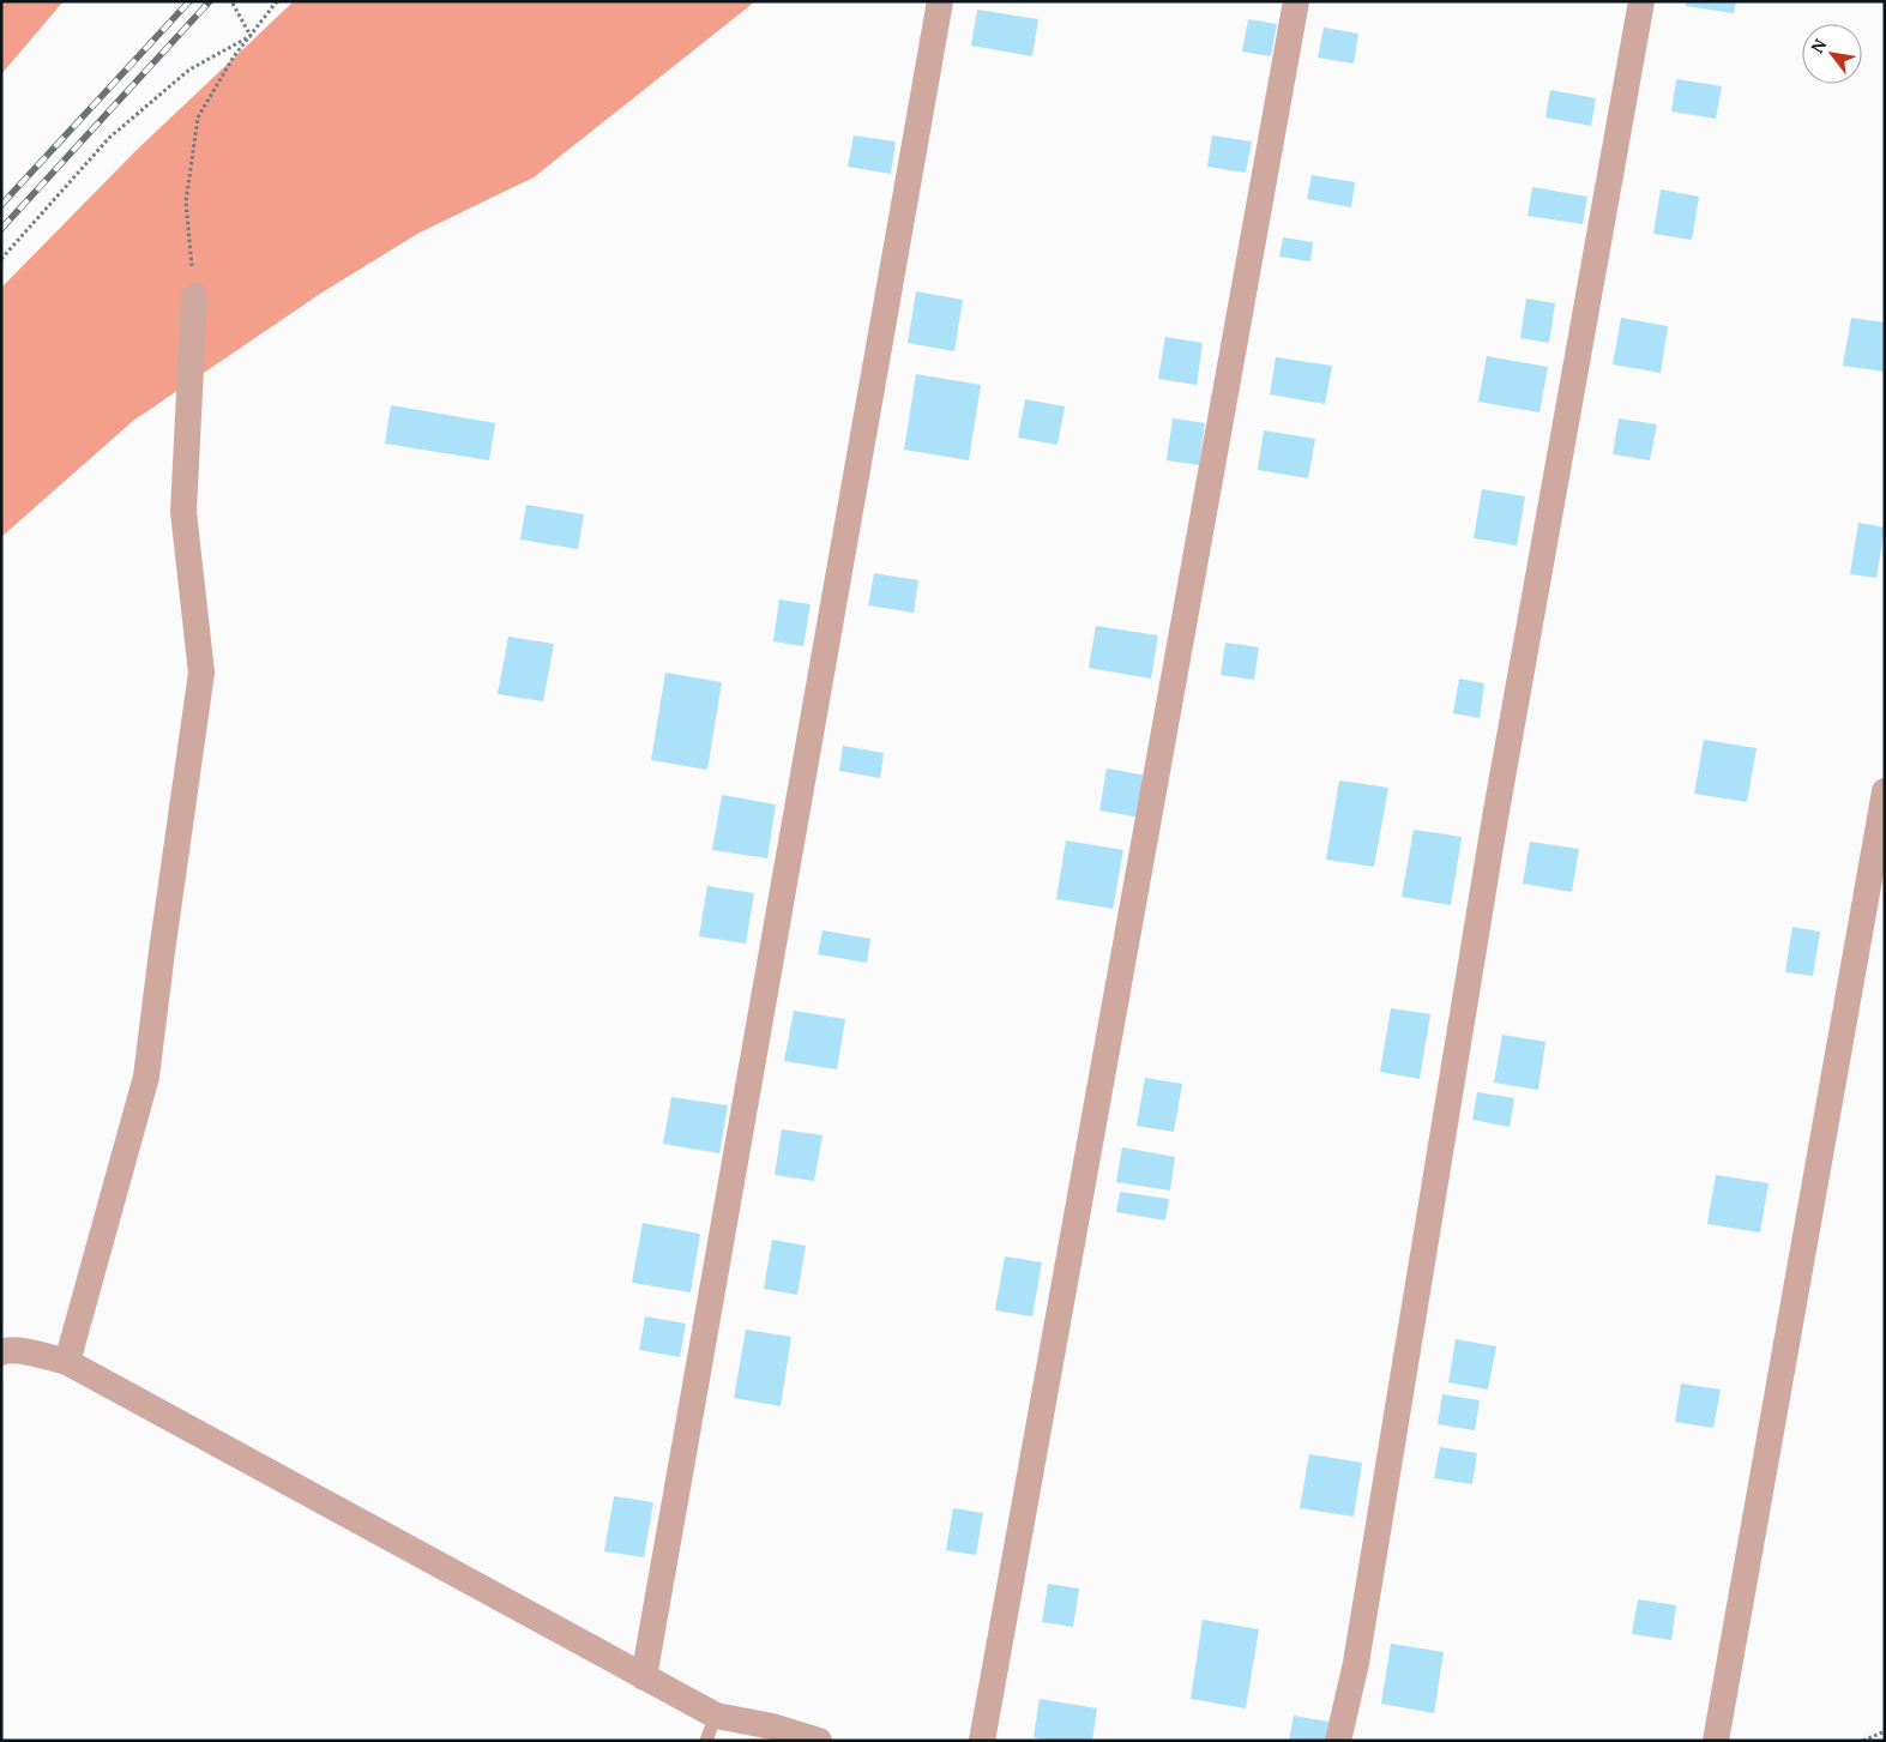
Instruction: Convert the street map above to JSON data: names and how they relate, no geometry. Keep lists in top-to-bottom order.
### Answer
{
  "north": "top left"
}
